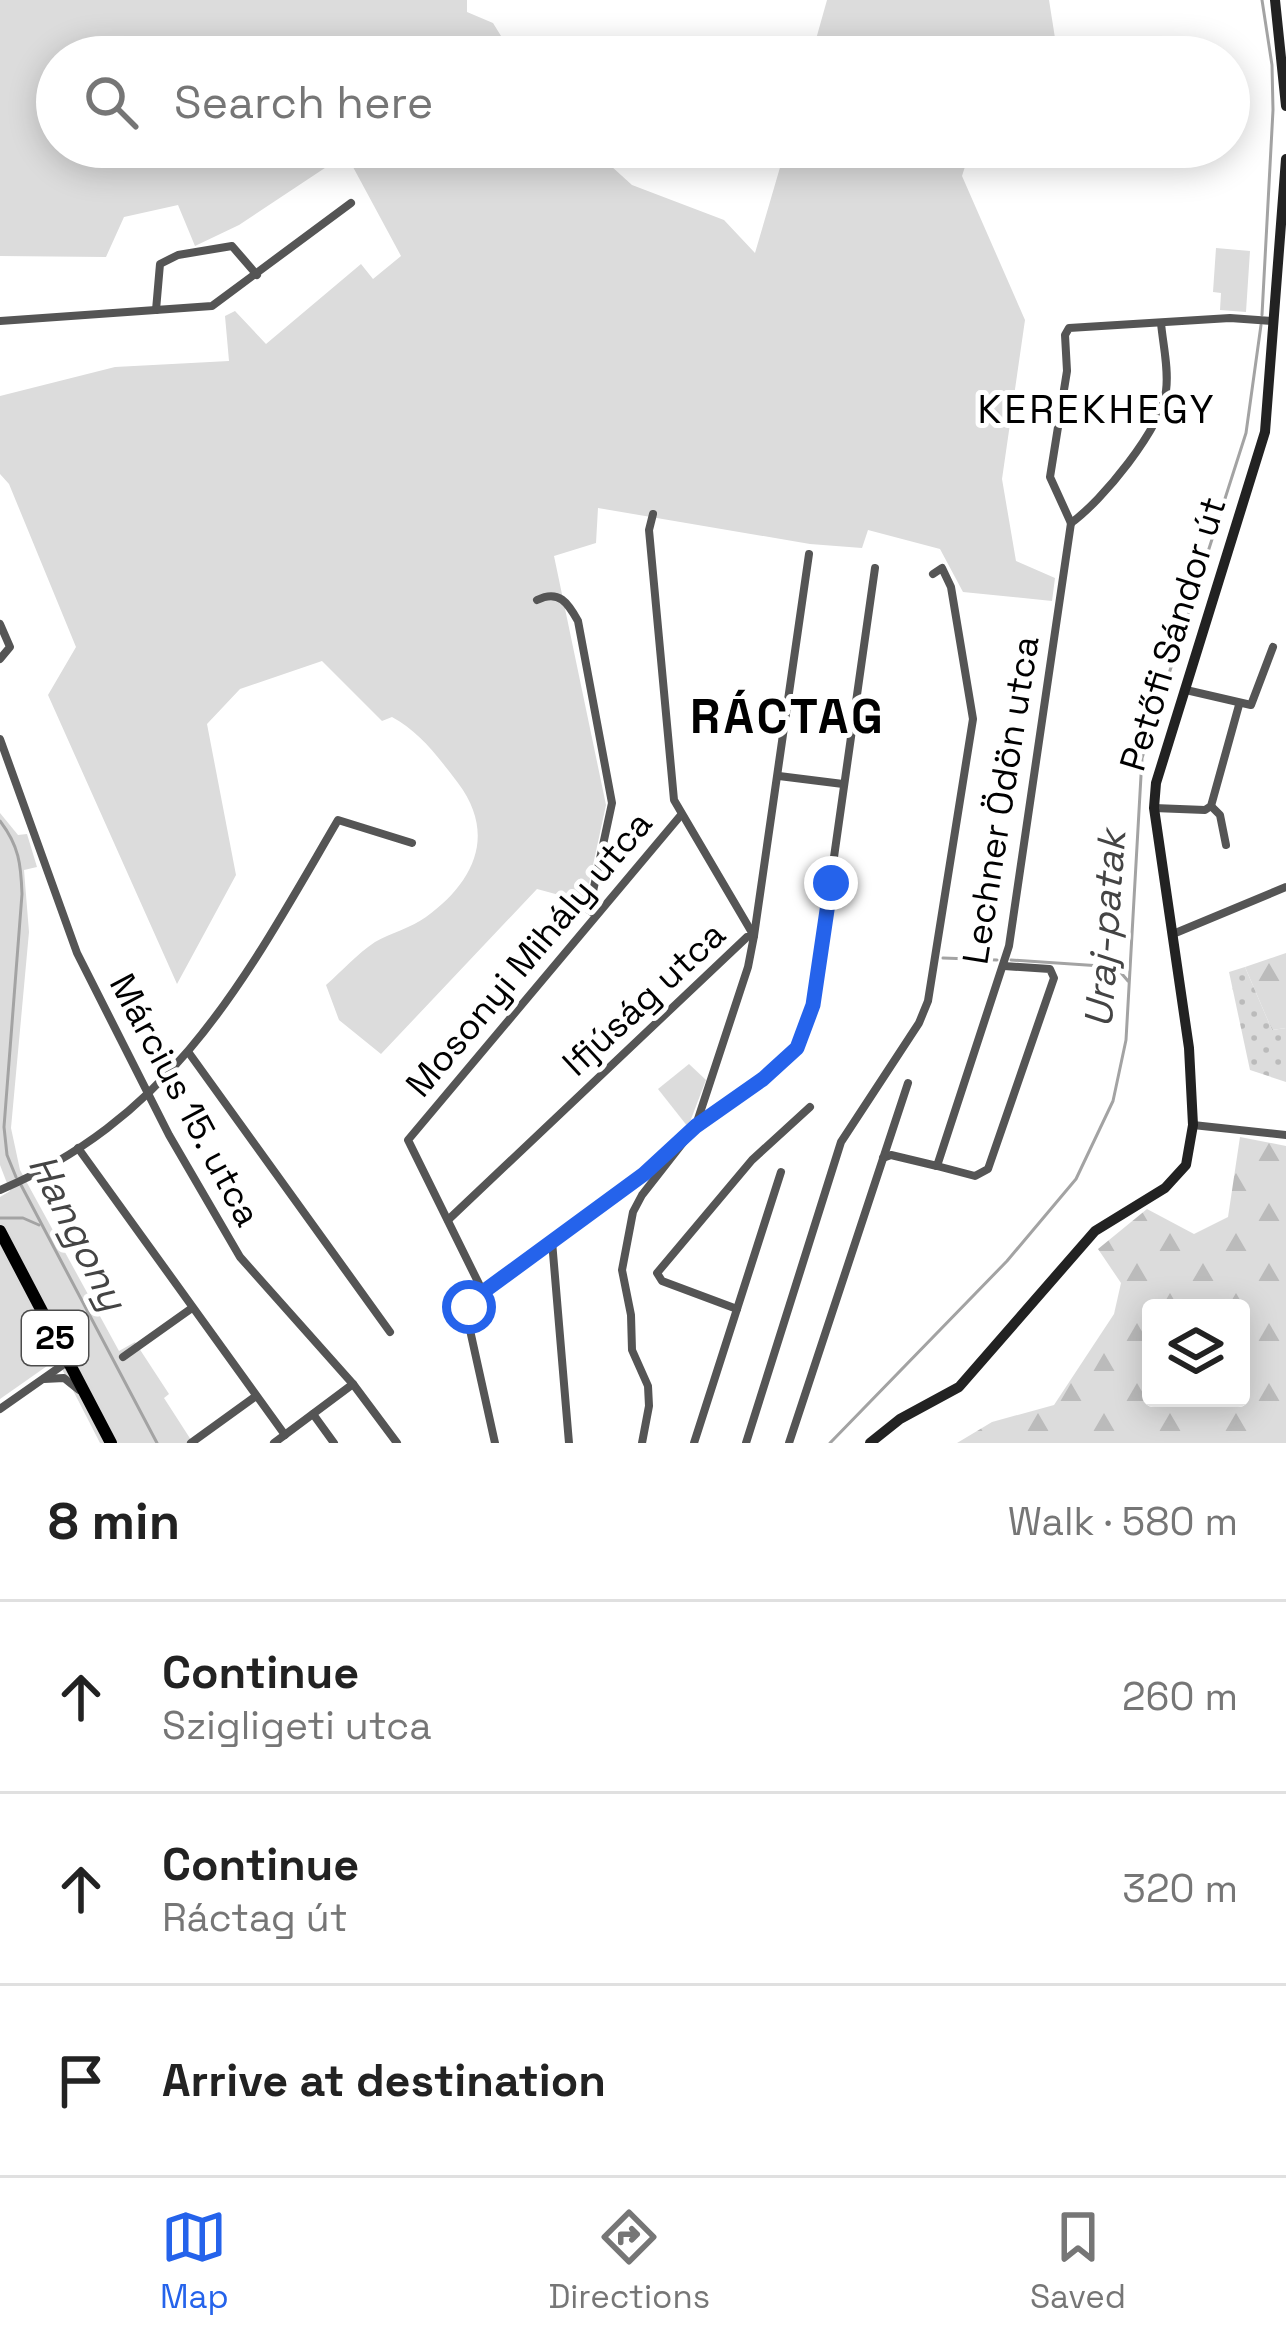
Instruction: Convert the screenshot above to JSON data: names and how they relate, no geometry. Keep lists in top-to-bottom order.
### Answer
{
  "streets": {
    "main road": ["25"],
    "street": [
      "Petőfi Sándor út",
      "Lechner Ödön utca",
      "Mosonyi Mihály utca",
      "Ifjúság utca",
      "Március 15. utca"
    ]
  },
  "crossings": [
    ["Mosonyi Mihály utca", "Ifjúság utca"]
  ],
  "districts": ["KEREKHEGY", "RÁCTAG"],
  "water": ["Uraj-patak", "Hangony"],
  "page": {
    "search": "Search here",
    "heading": ["8 min", "Walk · 580 m"],
    "list": [
      ["Continue", "Szigligeti utca", "260 m"],
      ["Continue", "Ráctag út", "320 m"],
      "Arrive at destination"
    ],
    "nav": ["Map", "Directions", "Saved"]
  }
}
